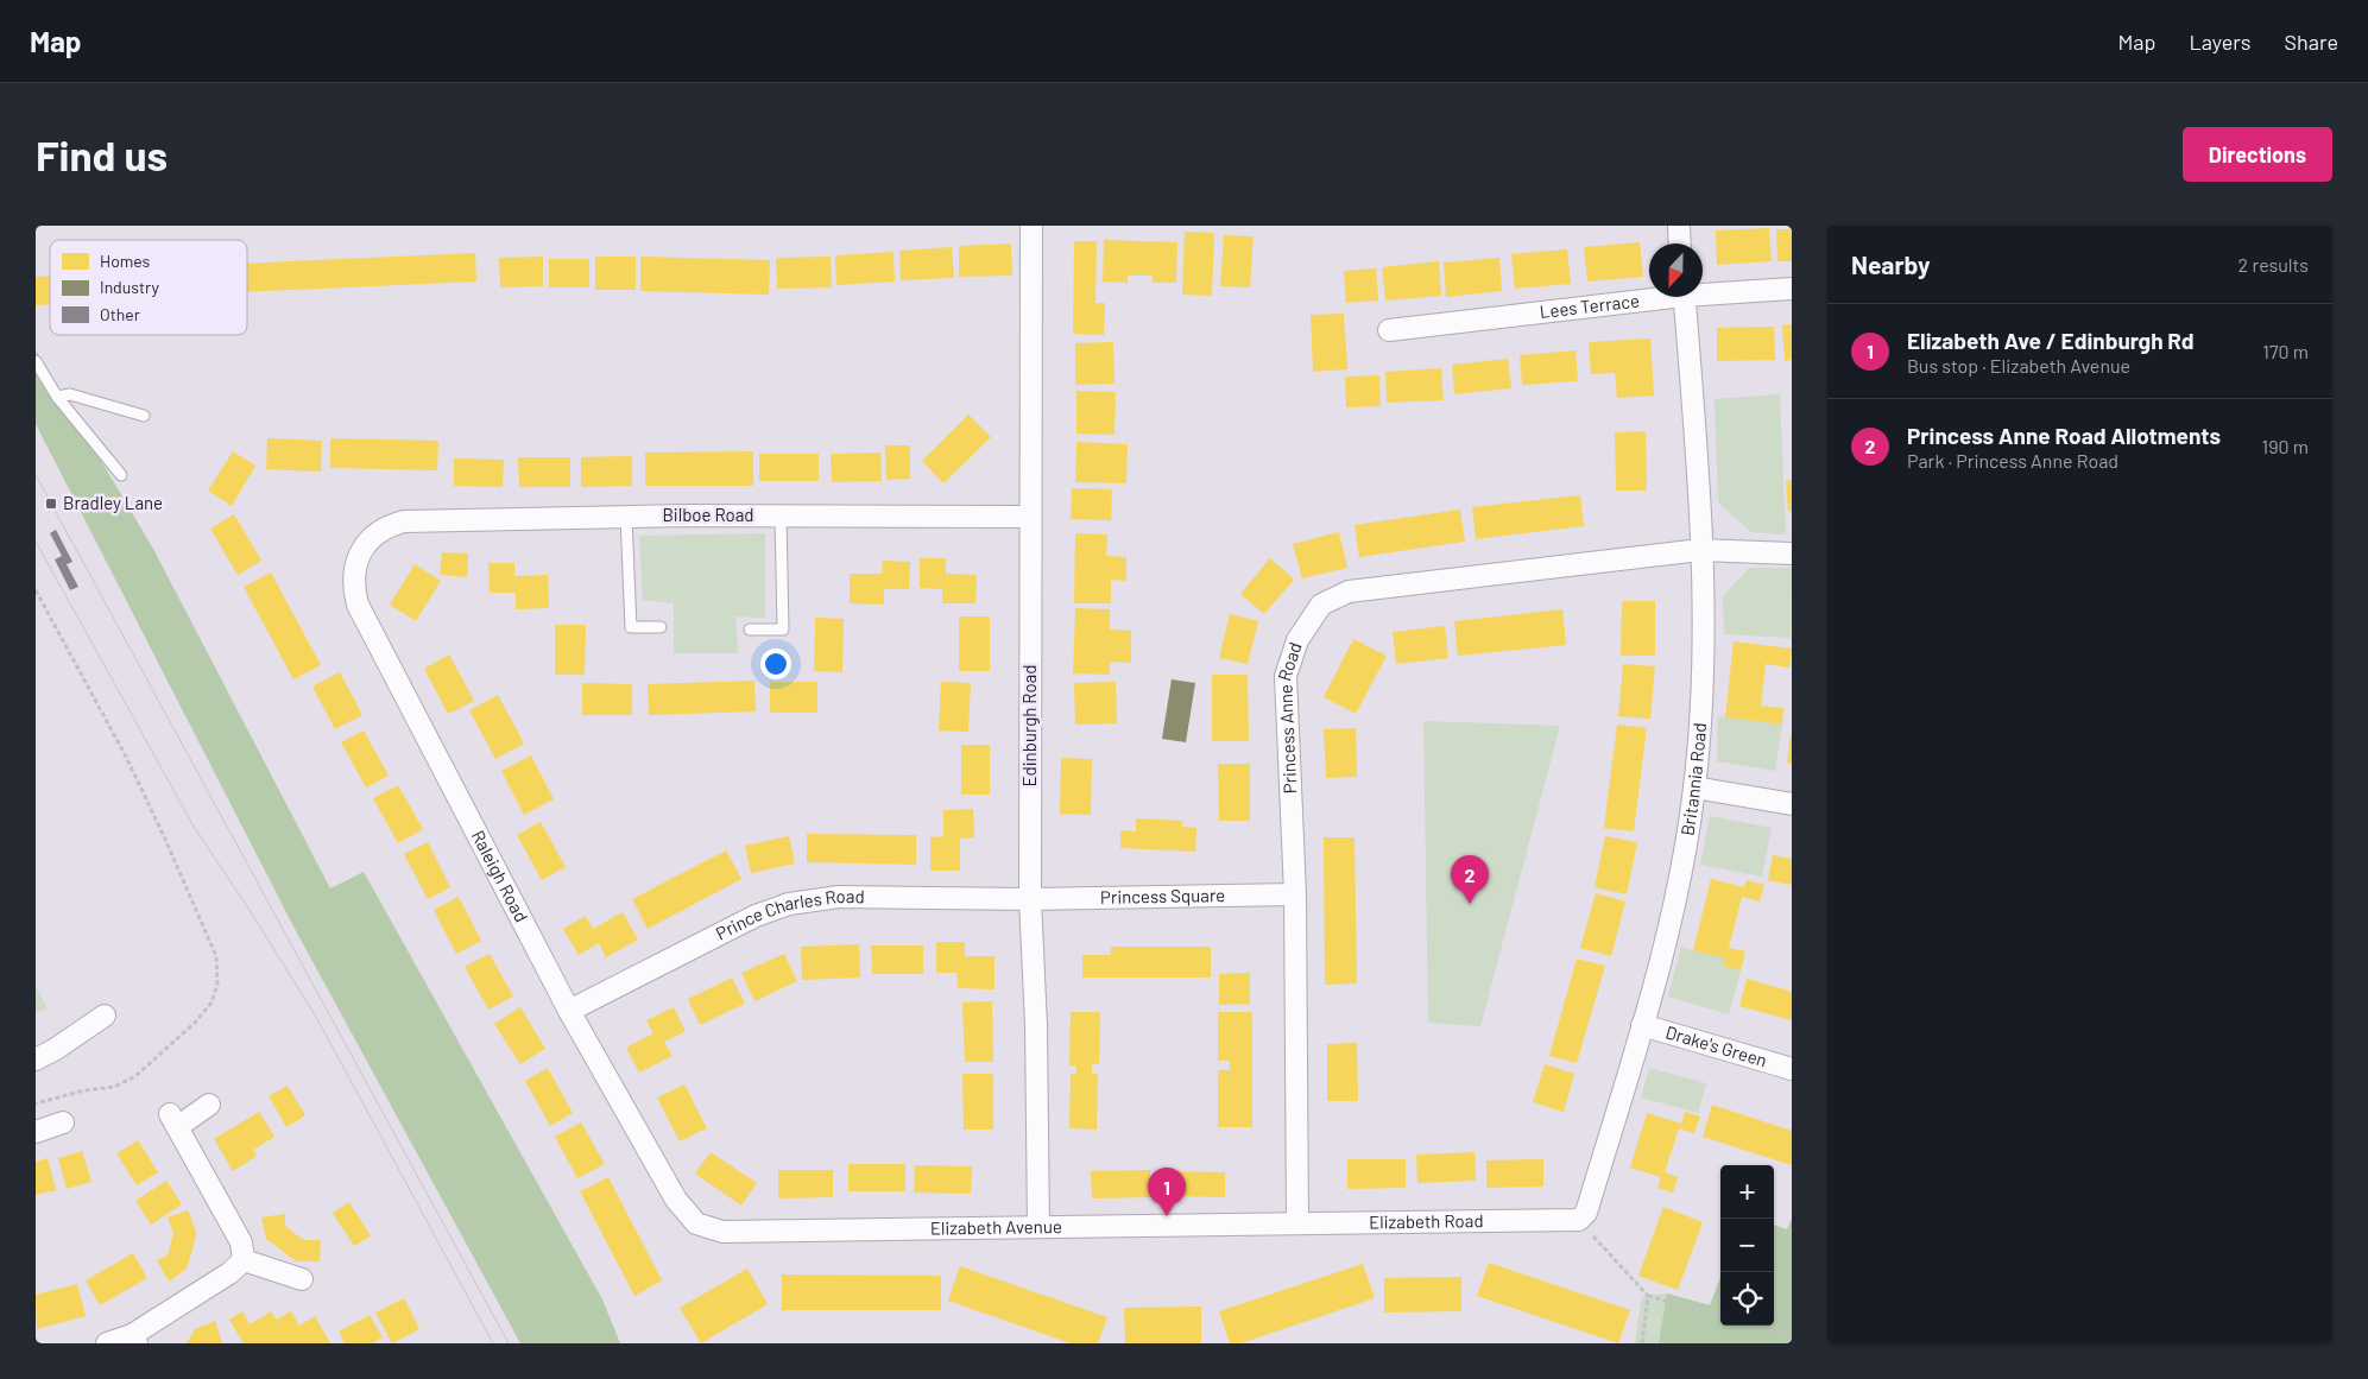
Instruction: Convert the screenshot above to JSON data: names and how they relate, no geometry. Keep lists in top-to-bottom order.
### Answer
{
  "streets": {
    "street": [
      "Lees Terrace",
      "Bilboe Road",
      "Princess Anne Road",
      "Edinburgh Road",
      "Britannia Road",
      "Raleigh Road",
      "Princess Square",
      "Prince Charles Road",
      "Drake's Green",
      "Elizabeth Road",
      "Elizabeth Avenue"
    ]
  },
  "crossings": [
    ["Bilboe Road", "Edinburgh Road"],
    ["Bilboe Road", "Raleigh Road"],
    ["Princess Anne Road", "Britannia Road"],
    ["Princess Anne Road", "Princess Square"],
    ["Princess Anne Road", "Elizabeth Road"],
    ["Princess Anne Road", "Elizabeth Avenue"],
    ["Edinburgh Road", "Princess Square"],
    ["Edinburgh Road", "Prince Charles Road"],
    ["Edinburgh Road", "Elizabeth Avenue"],
    ["Britannia Road", "Drake's Green"],
    ["Britannia Road", "Elizabeth Road"],
    ["Raleigh Road", "Prince Charles Road"],
    ["Raleigh Road", "Elizabeth Avenue"],
    ["Princess Square", "Prince Charles Road"],
    ["Elizabeth Road", "Elizabeth Avenue"]
  ],
  "places": {
    "transit": ["Bradley Lane"]
  },
  "legend": ["Homes", "Industry", "Other"],
  "north": "bottom",
  "page": {
    "header": "Map",
    "nav": ["Map", "Layers", "Share"],
    "buttons": "Directions",
    "title": "Find us",
    "heading": ["Nearby", "2 results"],
    "list": [
      {
        "mark": "1",
        "name": "Elizabeth Ave / Edinburgh Rd",
        "note": "Bus stop · Elizabeth Avenue",
        "value": "170 m"
      },
      {
        "mark": "2",
        "name": "Princess Anne Road Allotments",
        "note": "Park · Princess Anne Road",
        "value": "190 m"
      }
    ],
    "pins": ["2", "1"],
    "map_buttons": ["+", "−"]
  }
}
